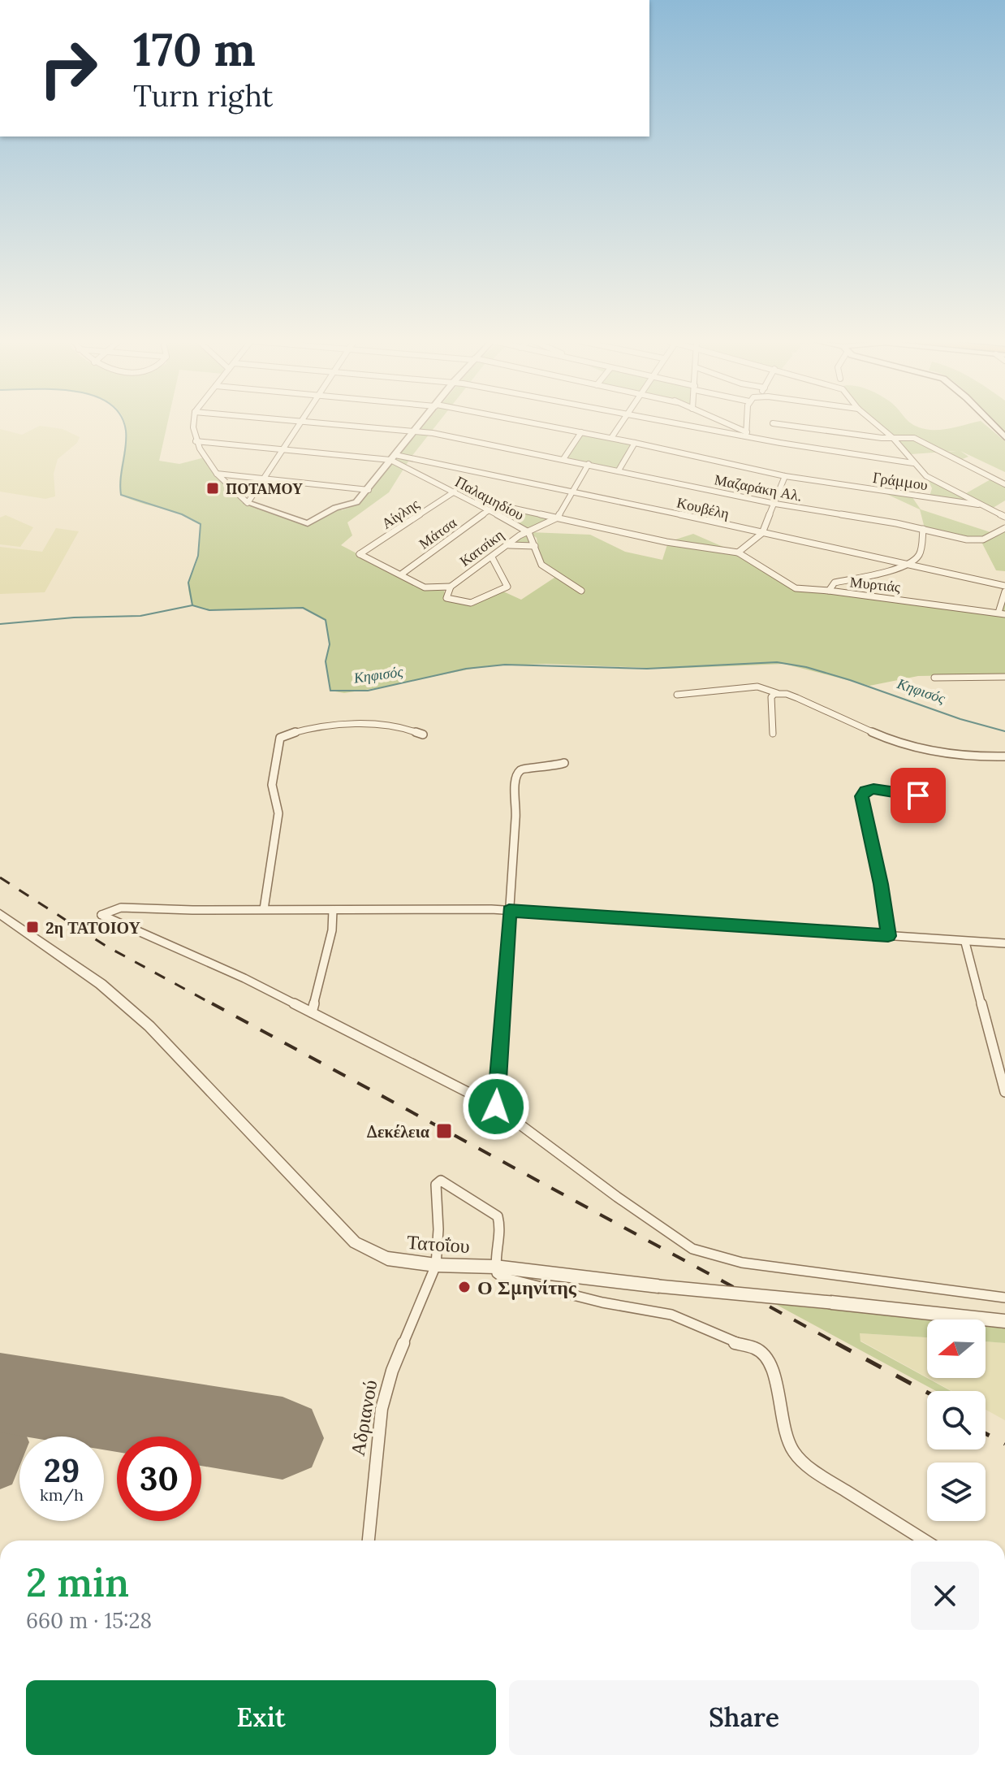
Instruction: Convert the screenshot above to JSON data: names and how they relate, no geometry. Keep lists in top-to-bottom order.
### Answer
{
  "streets": {
    "street": [
      "Γράμμου",
      "Μαζαράκη Αλ.",
      "Παλαμηδίου",
      "Κουβέλη",
      "Αίγλης",
      "Μάτσα",
      "Κατσίκη",
      "Μυρτιάς",
      "Τατοΐου",
      "Αδριανού"
    ]
  },
  "crossings": [
    ["Μαζαράκη Αλ.", "Μυρτιάς"],
    ["Παλαμηδίου", "Κουβέλη"],
    ["Παλαμηδίου", "Αίγλης"],
    ["Παλαμηδίου", "Μάτσα"],
    ["Παλαμηδίου", "Κατσίκη"],
    ["Κουβέλη", "Μυρτιάς"],
    ["Αίγλης", "Μάτσα"],
    ["Τατοΐου", "Αδριανού"]
  ],
  "water": ["Κηφισός"],
  "places": {
    "transit": ["ΠΟΤΑΜΟΥ", "2η ΤΑΤΟΙΟΥ", "Δεκέλεια"],
    "other": ["Ο Σμηνίτης"]
  },
  "north": "left",
  "page": {
    "turn": ["170 m", "Turn right"],
    "speed": "29 km/h",
    "limit": "30",
    "heading": ["2 min", "660 m · 15:28"],
    "buttons": ["Exit", "Share"]
  }
}
